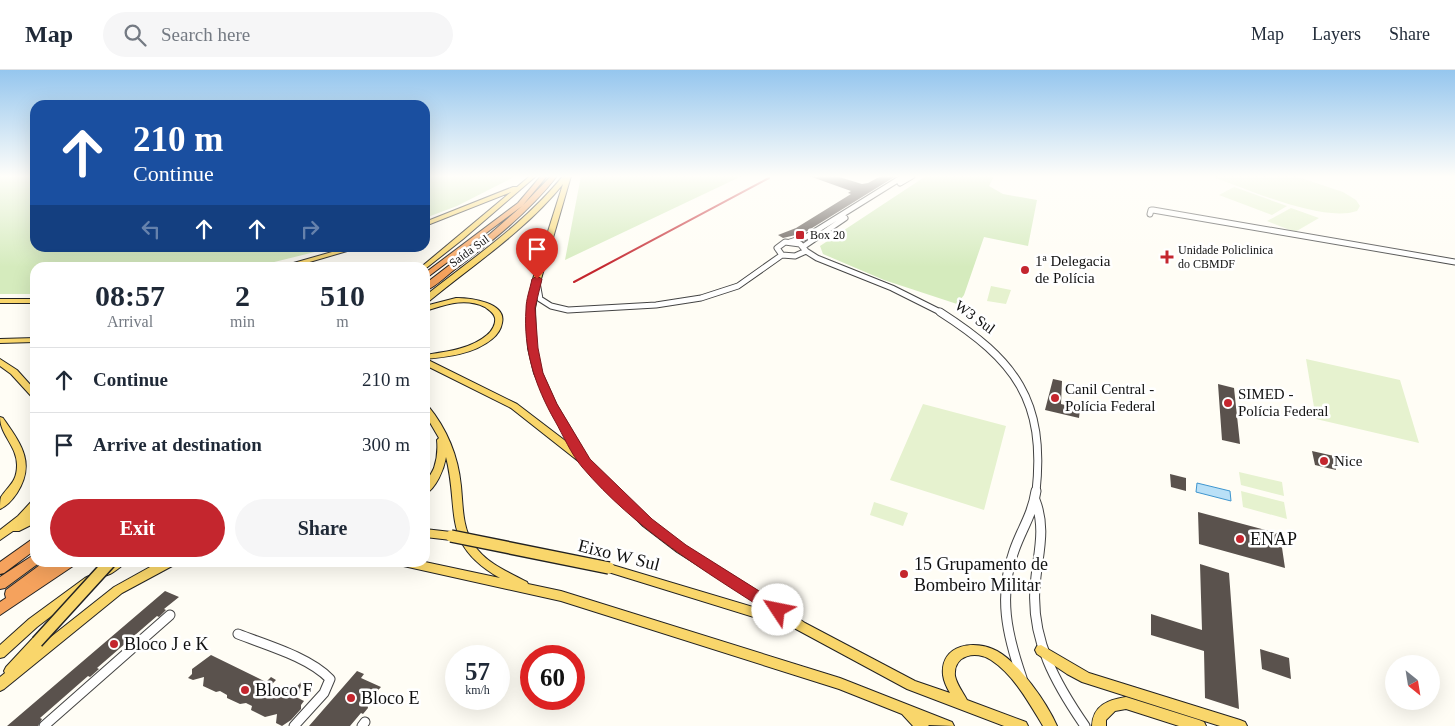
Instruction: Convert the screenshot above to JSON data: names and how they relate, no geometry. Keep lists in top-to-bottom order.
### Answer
{
  "streets": {
    "main road": ["Saída Sul", "W3 Sul", "Eixo W Sul"]
  },
  "places": {
    "transit": ["Box 20"],
    "health": ["Unidade Policlinica do CBMDF"],
    "other": [
      "1ª Delegacia de Polícia",
      "Canil Central - Polícia Federal",
      "SIMED - Polícia Federal",
      "Nice",
      "ENAP",
      "15 Grupamento de Bombeiro Militar",
      "Bloco J e K",
      "Bloco F",
      "Bloco E"
    ]
  },
  "north": "bottom right",
  "page": {
    "header": "Map",
    "search": "Search here",
    "nav": ["Map", "Layers", "Share"],
    "turn": ["210 m", "Continue"],
    "eta": [
      "08:57",
      "Arrival",
      "2",
      "min",
      "510",
      "m"
    ],
    "list": [
      {
        "name": "Continue",
        "value": "210 m"
      },
      {
        "name": "Arrive at destination",
        "value": "300 m"
      }
    ],
    "buttons": ["Exit", "Share"],
    "speed": "57 km/h",
    "limit": "60"
  }
}
